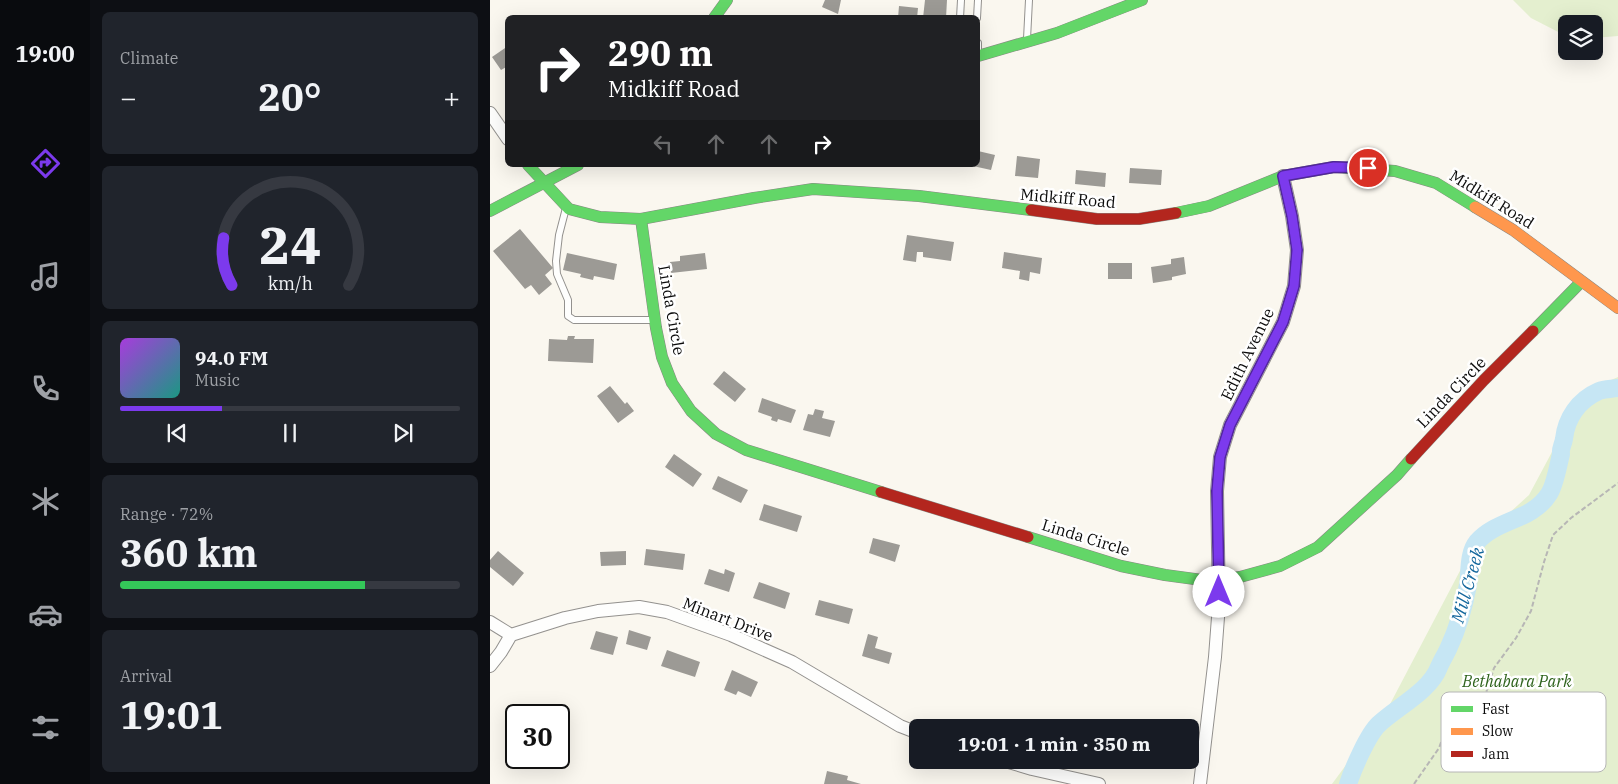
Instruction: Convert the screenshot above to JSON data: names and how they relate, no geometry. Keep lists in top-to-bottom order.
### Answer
{
  "streets": {
    "street": [
      "Midkiff Road",
      "Linda Circle",
      "Edith Avenue",
      "Minart Drive"
    ]
  },
  "crossings": [
    ["Midkiff Road", "Linda Circle"],
    ["Midkiff Road", "Edith Avenue"],
    ["Linda Circle", "Edith Avenue"]
  ],
  "water": ["Mill Creek"],
  "parks": ["Bethabara Park"],
  "legend": ["Fast", "Slow", "Jam"],
  "page": {
    "tabs": "19:00",
    "tile": [
      "Climate",
      ["Range · 72%", "360 km"],
      ["Arrival", "19:01"]
    ],
    "turn": ["290 m", "Midkiff Road"],
    "heat": ["−", "20°", "+"],
    "song": ["94.0 FM", "Music"],
    "limit": "30",
    "trip": "19:01 · 1 min · 350 m",
    "gauge": ["24", "km/h"]
  }
}
